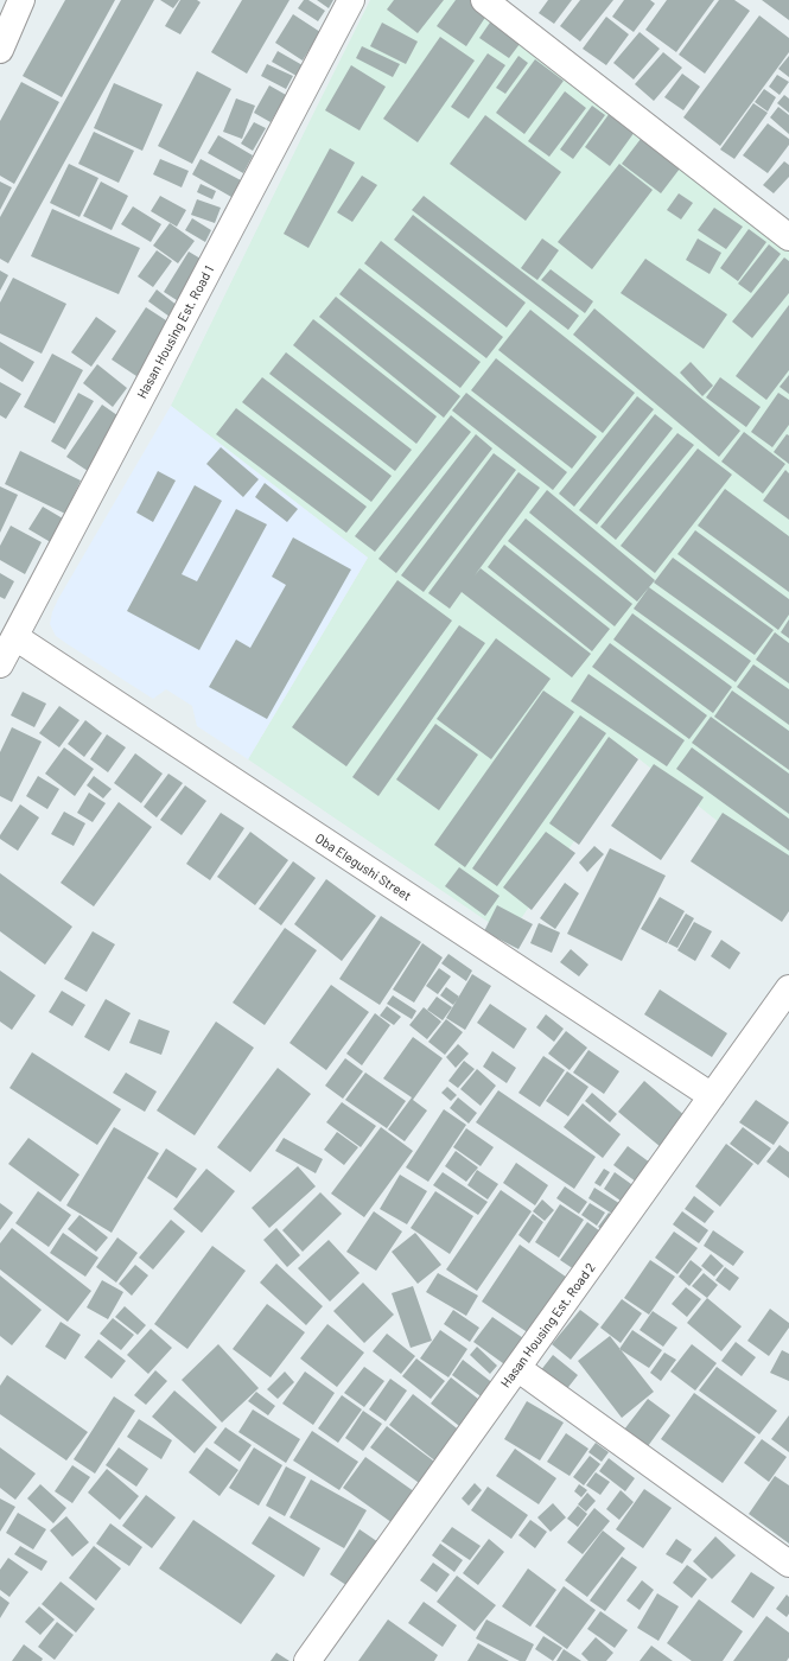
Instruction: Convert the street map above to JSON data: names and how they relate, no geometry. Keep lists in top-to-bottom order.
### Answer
{
  "streets": {
    "street": ["Hasan Housing Est. Road 1", "Oba Elegushi Street", "Hasan Housing Est. Road 2"]
  },
  "crossings": [
    ["Hasan Housing Est. Road 1", "Oba Elegushi Street"],
    ["Oba Elegushi Street", "Hasan Housing Est. Road 2"]
  ]
}
